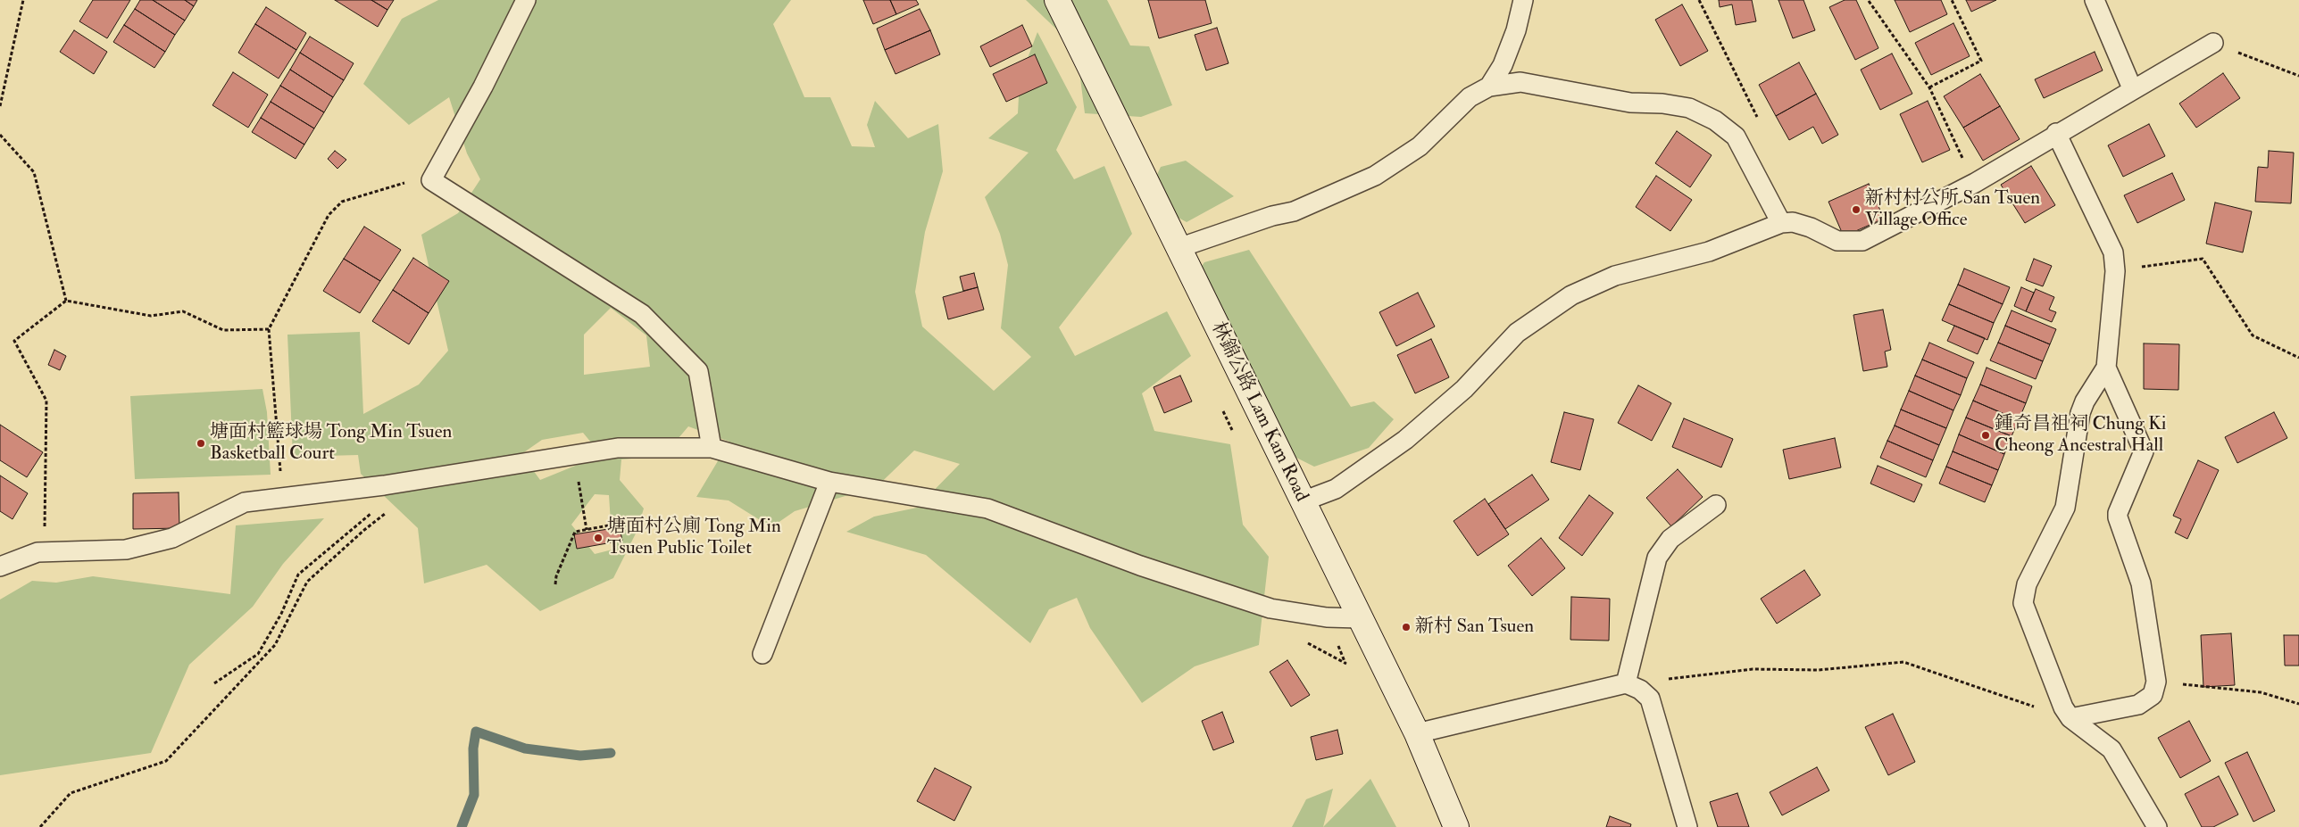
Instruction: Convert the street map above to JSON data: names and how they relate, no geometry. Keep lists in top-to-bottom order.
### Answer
{
  "streets": {
    "main road": ["林錦公路 Lam Kam Road"]
  },
  "places": [
    "新村村公所 San Tsuen Village Office",
    "鍾奇昌祖祠 Chung Ki Cheong Ancestral Hall",
    "塘面村籃球場 Tong Min Tsuen Basketball Court",
    "塘面村公廁 Tong Min Tsuen Public Toilet",
    "新村 San Tsuen"
  ]
}
